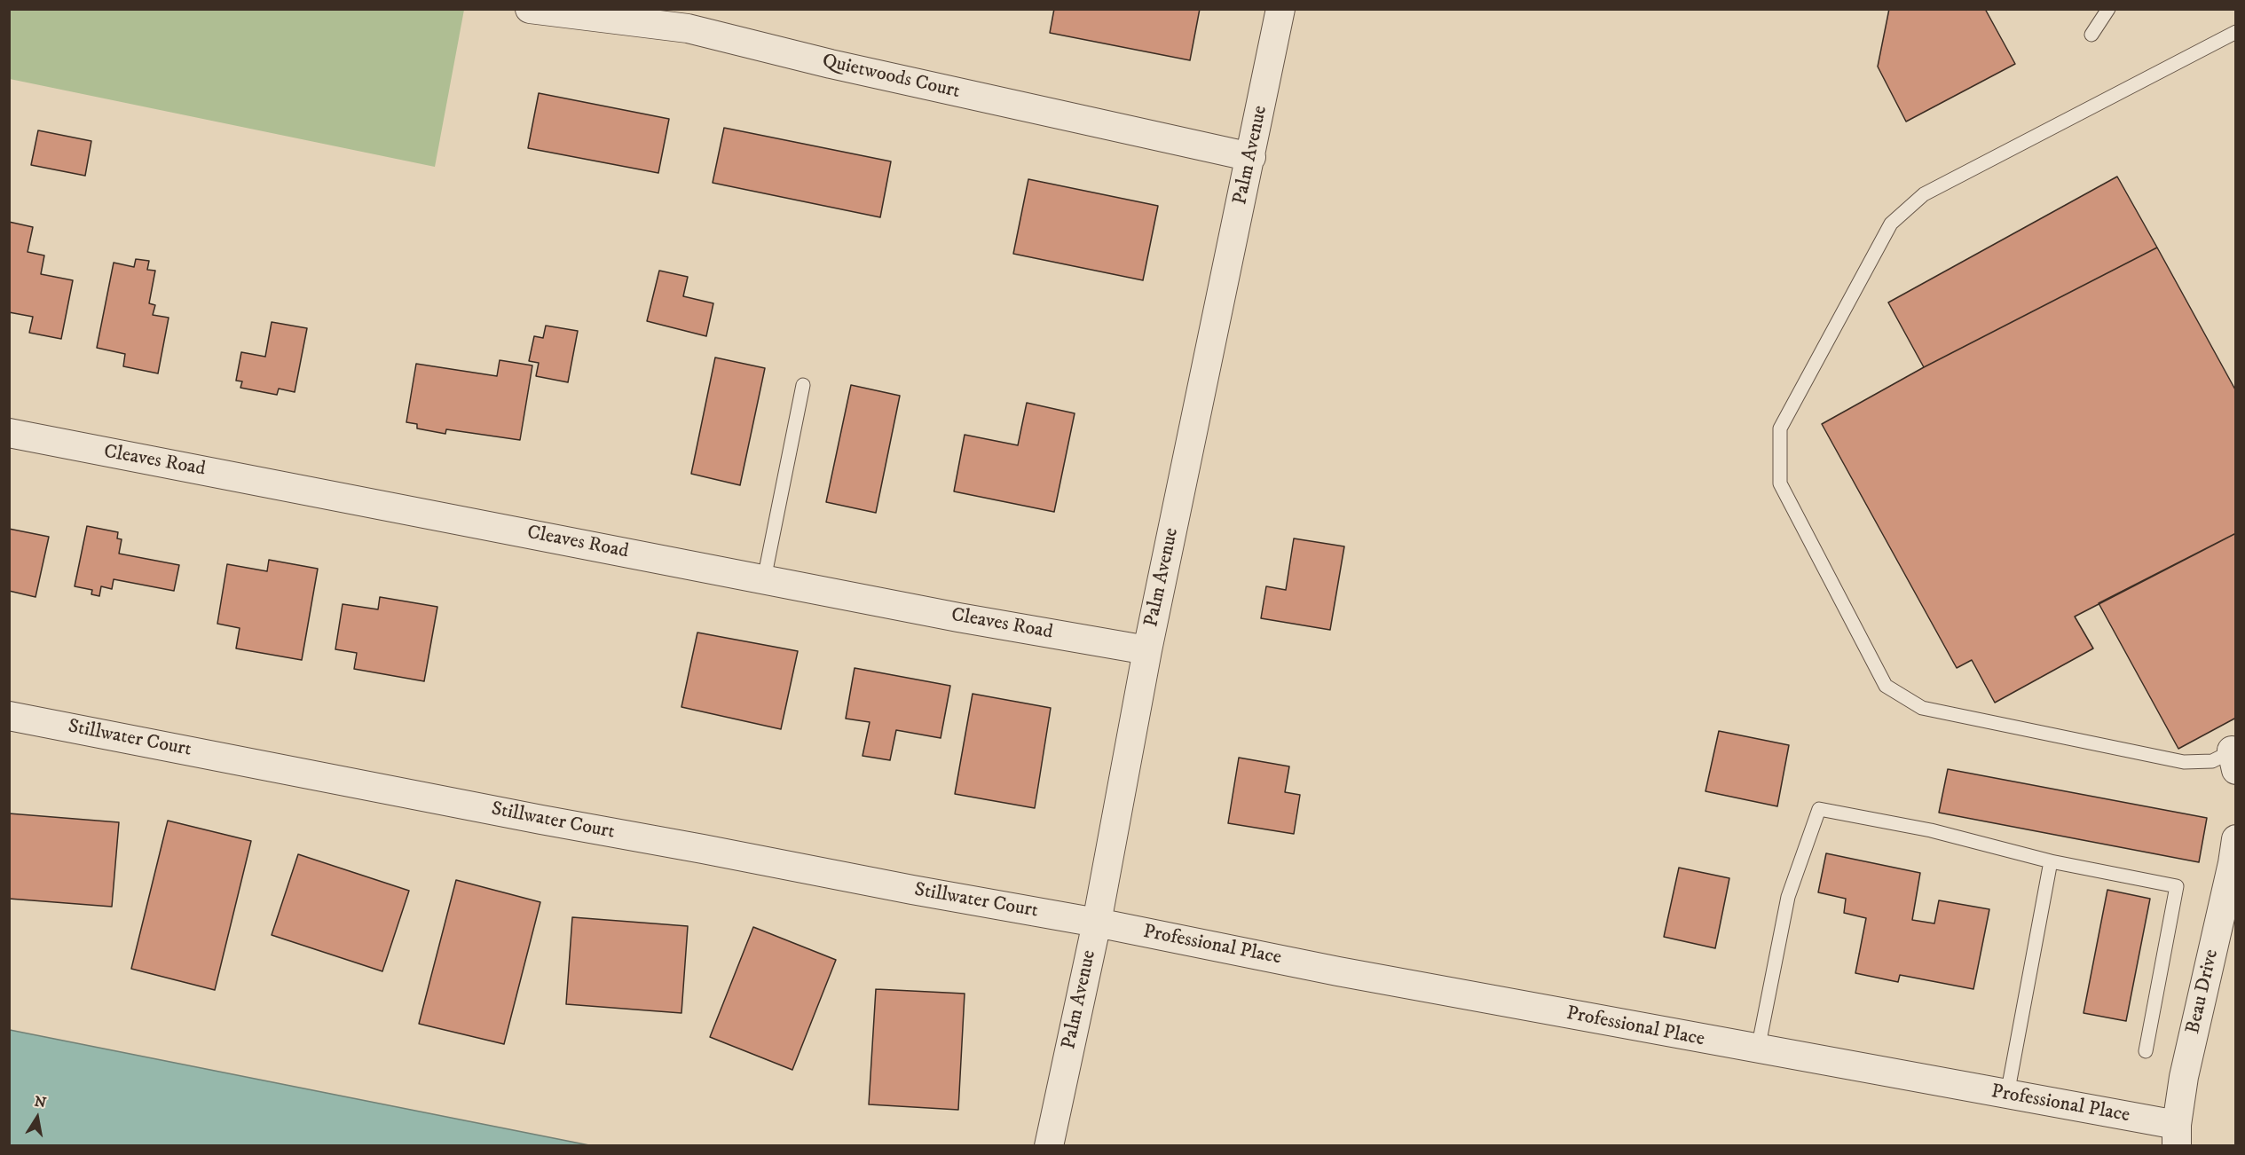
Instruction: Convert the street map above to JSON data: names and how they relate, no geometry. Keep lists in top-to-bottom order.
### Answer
{
  "streets": {
    "street": [
      "Quietwoods Court",
      "Palm Avenue",
      "Cleaves Road",
      "Stillwater Court",
      "Professional Place",
      "Beau Drive"
    ]
  },
  "crossings": [
    ["Quietwoods Court", "Palm Avenue"],
    ["Palm Avenue", "Cleaves Road"],
    ["Palm Avenue", "Stillwater Court"],
    ["Palm Avenue", "Professional Place"],
    ["Stillwater Court", "Professional Place"],
    ["Professional Place", "Beau Drive"]
  ],
  "north": "top"
}
